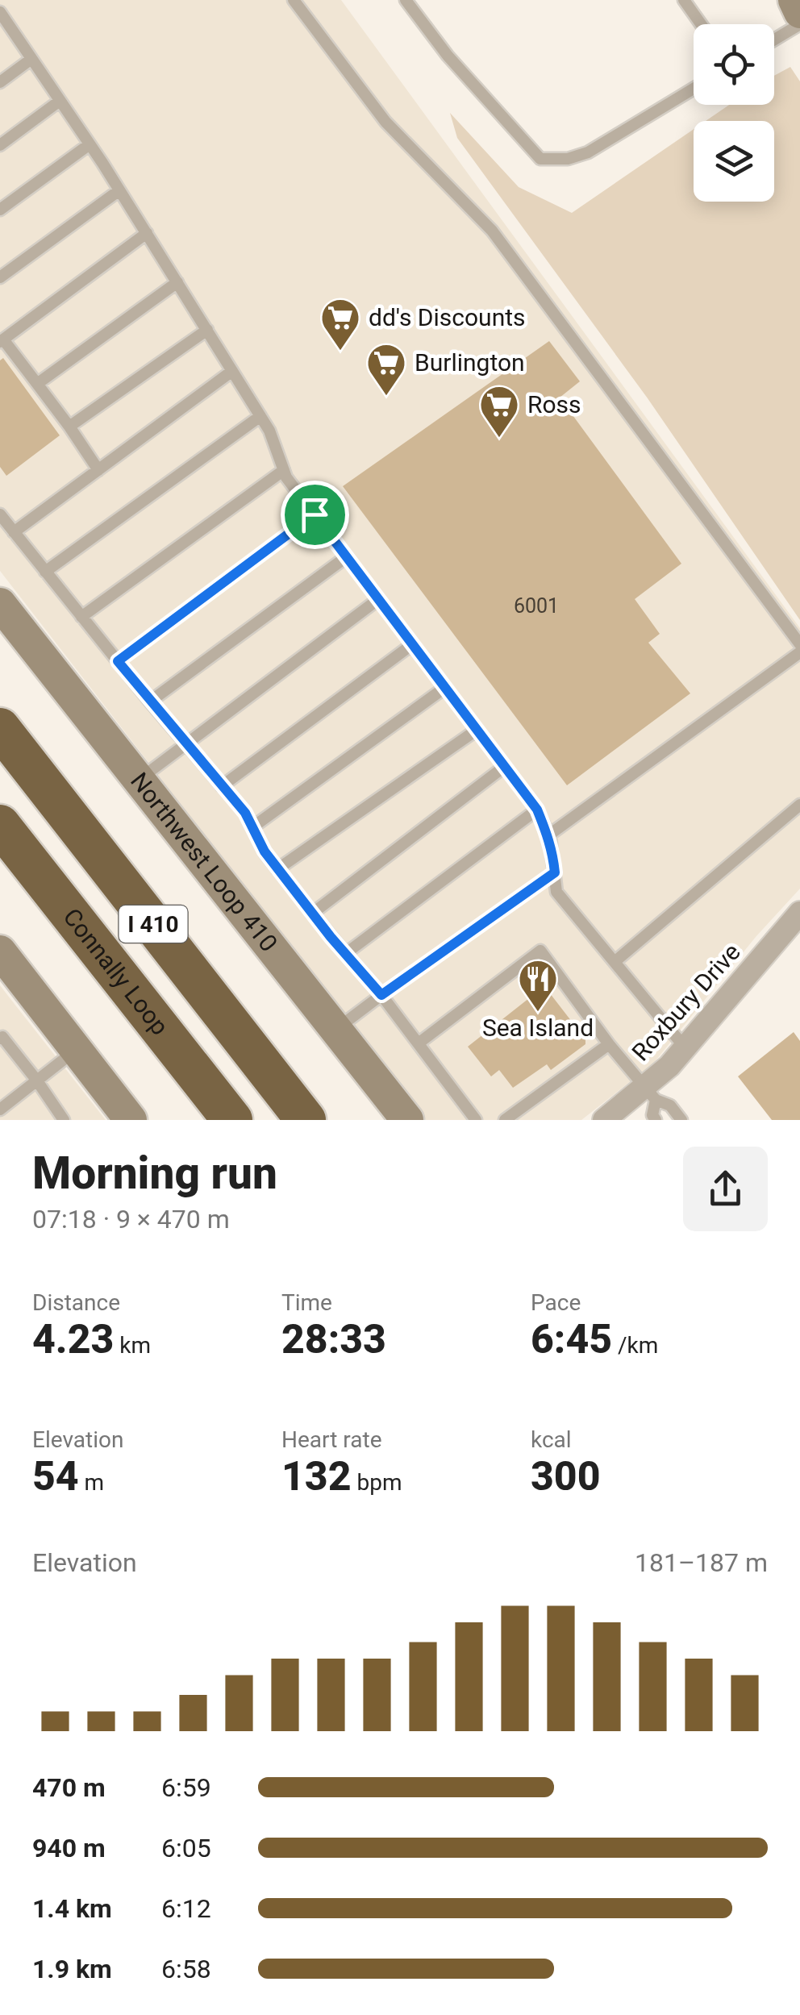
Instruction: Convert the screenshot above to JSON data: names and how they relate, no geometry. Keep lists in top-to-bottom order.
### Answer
{
  "streets": {
    "highway": ["I 410", "Connally Loop"],
    "main road": ["Northwest Loop 410"],
    "street": ["Roxbury Drive"]
  },
  "places": {
    "supermarket": ["dd's Discounts", "Burlington", "Ross"],
    "restaurant": ["Sea Island"]
  },
  "house_numbers": ["6001"],
  "page": {
    "heading": ["Morning run", "07:18 · 9 × 470 m"],
    "stats": [
      ["Distance", "4.23 km"],
      ["Time", "28:33"],
      ["Pace", "6:45 /km"],
      ["Elevation", "54 m"],
      ["Heart rate", "132 bpm"],
      ["kcal", "300"]
    ],
    "chart": ["Elevation", "181–187 m"],
    "list": [
      {
        "name": "470 m",
        "note": "6:59"
      },
      {
        "name": "940 m",
        "note": "6:05"
      },
      {
        "name": "1.4 km",
        "note": "6:12"
      },
      {
        "name": "1.9 km",
        "note": "6:58"
      }
    ]
  }
}
